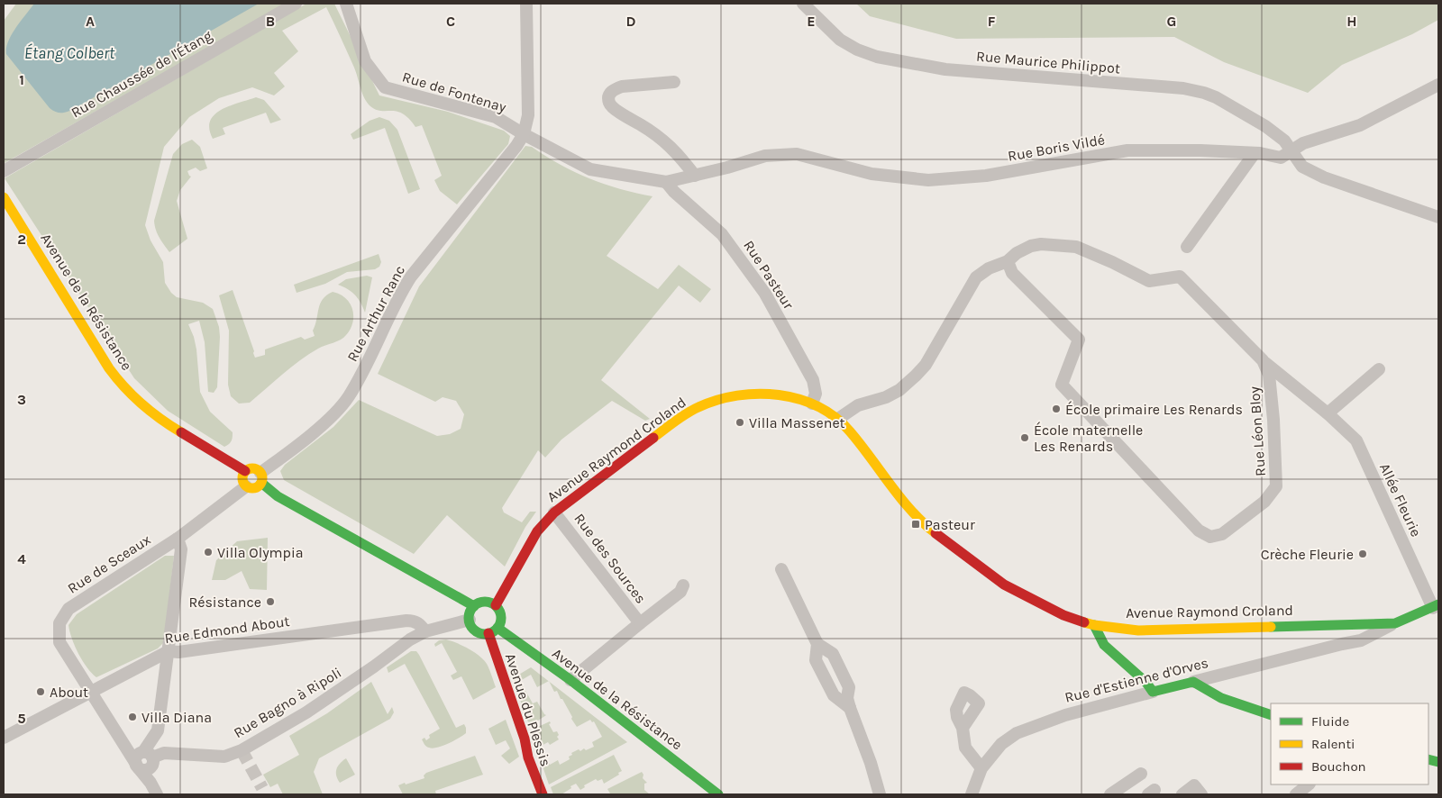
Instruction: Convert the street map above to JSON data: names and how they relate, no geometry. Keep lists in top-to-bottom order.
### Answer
{
  "streets": {
    "main road": [
      "Avenue de la Résistance",
      "Avenue Raymond Croland",
      "Rue d'Estienne d'Orves",
      "Avenue du Plessis"
    ],
    "street": [
      "Rue Maurice Philippot",
      "Rue Chaussée de l'Étang",
      "Rue de Fontenay",
      "Rue Boris Vildé",
      "Rue Pasteur",
      "Rue Arthur Ranc",
      "Rue Léon Bloy",
      "Allée Fleurie",
      "Rue des Sources",
      "Rue de Sceaux",
      "Rue Edmond About",
      "Rue Bagno à Ripoli"
    ]
  },
  "crossings": [
    ["Rue Maurice Philippot", "Rue Boris Vildé"],
    ["Rue de Fontenay", "Rue Boris Vildé"],
    ["Rue de Fontenay", "Rue Pasteur"],
    ["Rue de Fontenay", "Rue Arthur Ranc"],
    ["Rue Boris Vildé", "Rue Pasteur"],
    ["Rue Pasteur", "Avenue Raymond Croland"],
    ["Avenue de la Résistance", "Rue Arthur Ranc"],
    ["Avenue de la Résistance", "Avenue Raymond Croland"],
    ["Avenue de la Résistance", "Rue des Sources"],
    ["Avenue de la Résistance", "Rue de Sceaux"],
    ["Avenue de la Résistance", "Avenue du Plessis"],
    ["Rue Arthur Ranc", "Rue de Sceaux"],
    ["Rue Léon Bloy", "Allée Fleurie"],
    ["Avenue Raymond Croland", "Rue des Sources"],
    ["Avenue Raymond Croland", "Rue d'Estienne d'Orves"],
    ["Avenue Raymond Croland", "Avenue du Plessis"],
    ["Allée Fleurie", "Rue d'Estienne d'Orves"],
    ["Rue de Sceaux", "Rue Edmond About"],
    ["Rue Edmond About", "Rue Bagno à Ripoli"]
  ],
  "water": ["Étang Colbert"],
  "places": {
    "other": [
      "École primaire Les Renards",
      "Villa Massenet",
      "École maternelle Les Renards",
      "Villa Olympia",
      "Crèche Fleurie",
      "Résistance",
      "About",
      "Villa Diana"
    ],
    "transit": ["Pasteur"]
  },
  "legend": ["Fluide", "Ralenti", "Bouchon"],
  "grid": {
    "columns": [
      "A",
      "B",
      "C",
      "D",
      "E",
      "F",
      "G",
      "H"
    ],
    "rows": [
      "1",
      "2",
      "3",
      "4",
      "5"
    ]
  }
}
